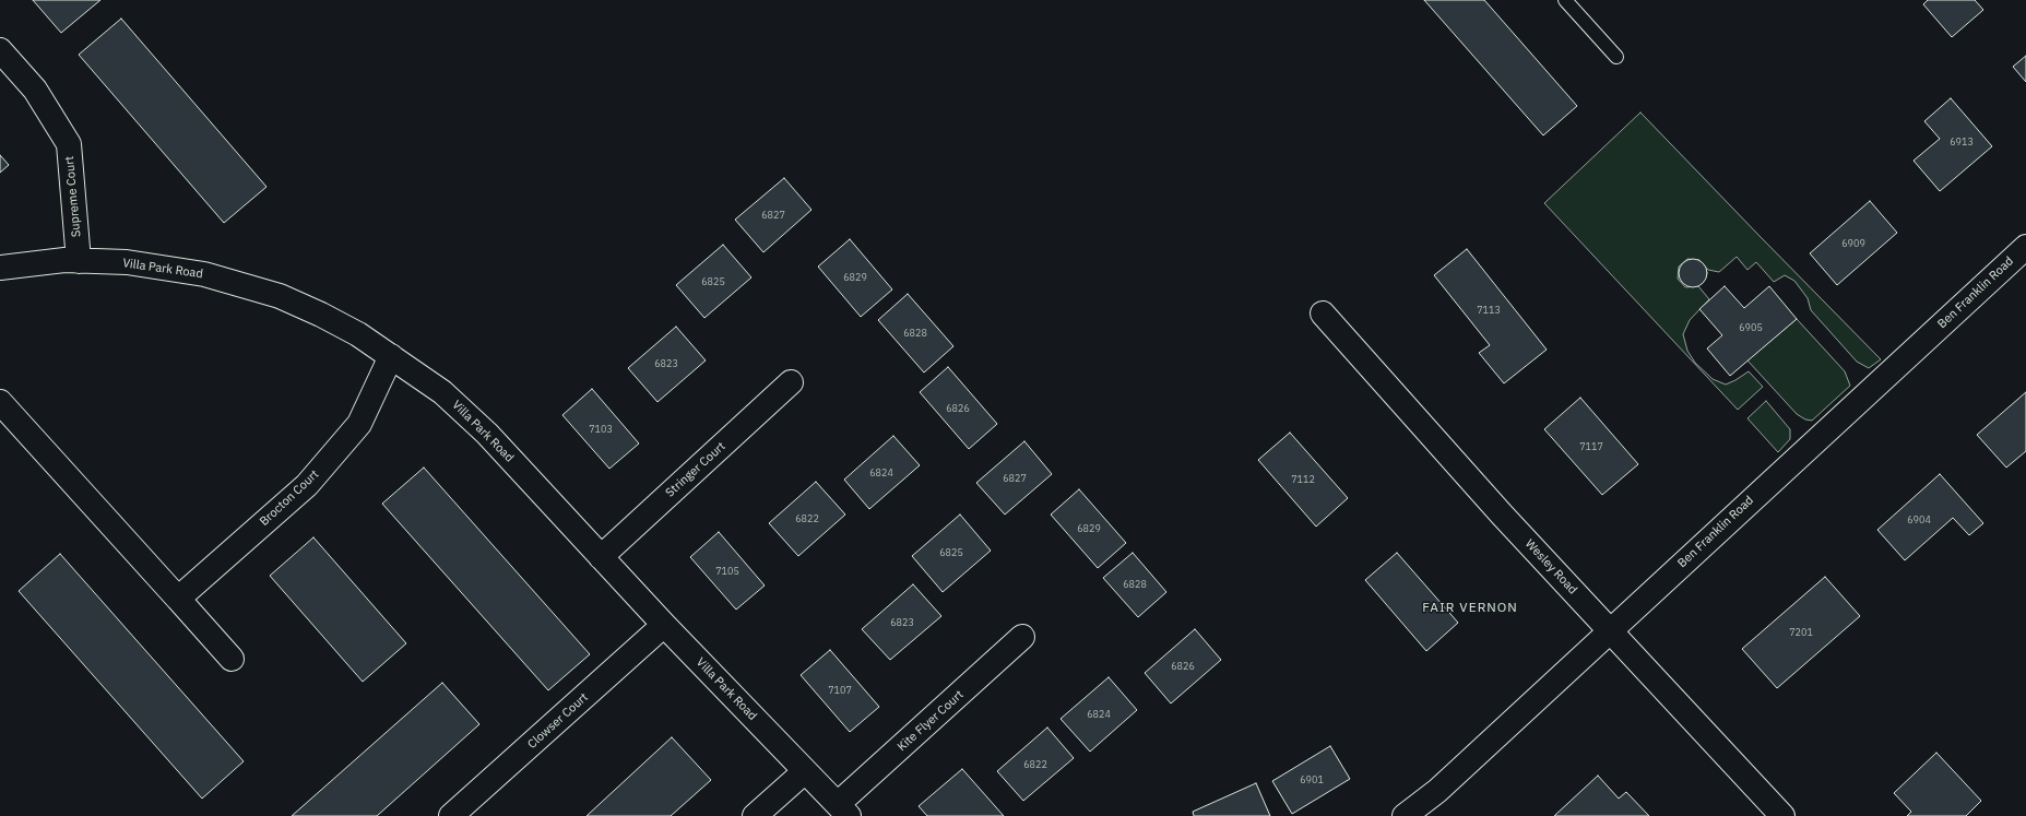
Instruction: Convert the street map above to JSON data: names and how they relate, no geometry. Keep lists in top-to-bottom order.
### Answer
{
  "streets": {
    "street": [
      "Supreme Court",
      "Villa Park Road",
      "Ben Franklin Road",
      "Stringer Court",
      "Brocton Court",
      "Wesley Road",
      "Clowser Court",
      "Kite Flyer Court"
    ]
  },
  "crossings": [
    ["Supreme Court", "Villa Park Road"],
    ["Villa Park Road", "Stringer Court"],
    ["Villa Park Road", "Brocton Court"],
    ["Villa Park Road", "Clowser Court"],
    ["Villa Park Road", "Kite Flyer Court"],
    ["Ben Franklin Road", "Wesley Road"]
  ],
  "districts": ["FAIR VERNON"],
  "house_numbers": [
    "6913",
    "6827",
    "6909",
    "6829",
    "6825",
    "7113",
    "6905",
    "6828",
    "6823",
    "6826",
    "7103",
    "7117",
    "6824",
    "6827",
    "7112",
    "6822",
    "6904",
    "6829",
    "6825",
    "7105",
    "6828",
    "6823",
    "7201",
    "6826",
    "7107",
    "6824",
    "6822",
    "6901"
  ]
}
